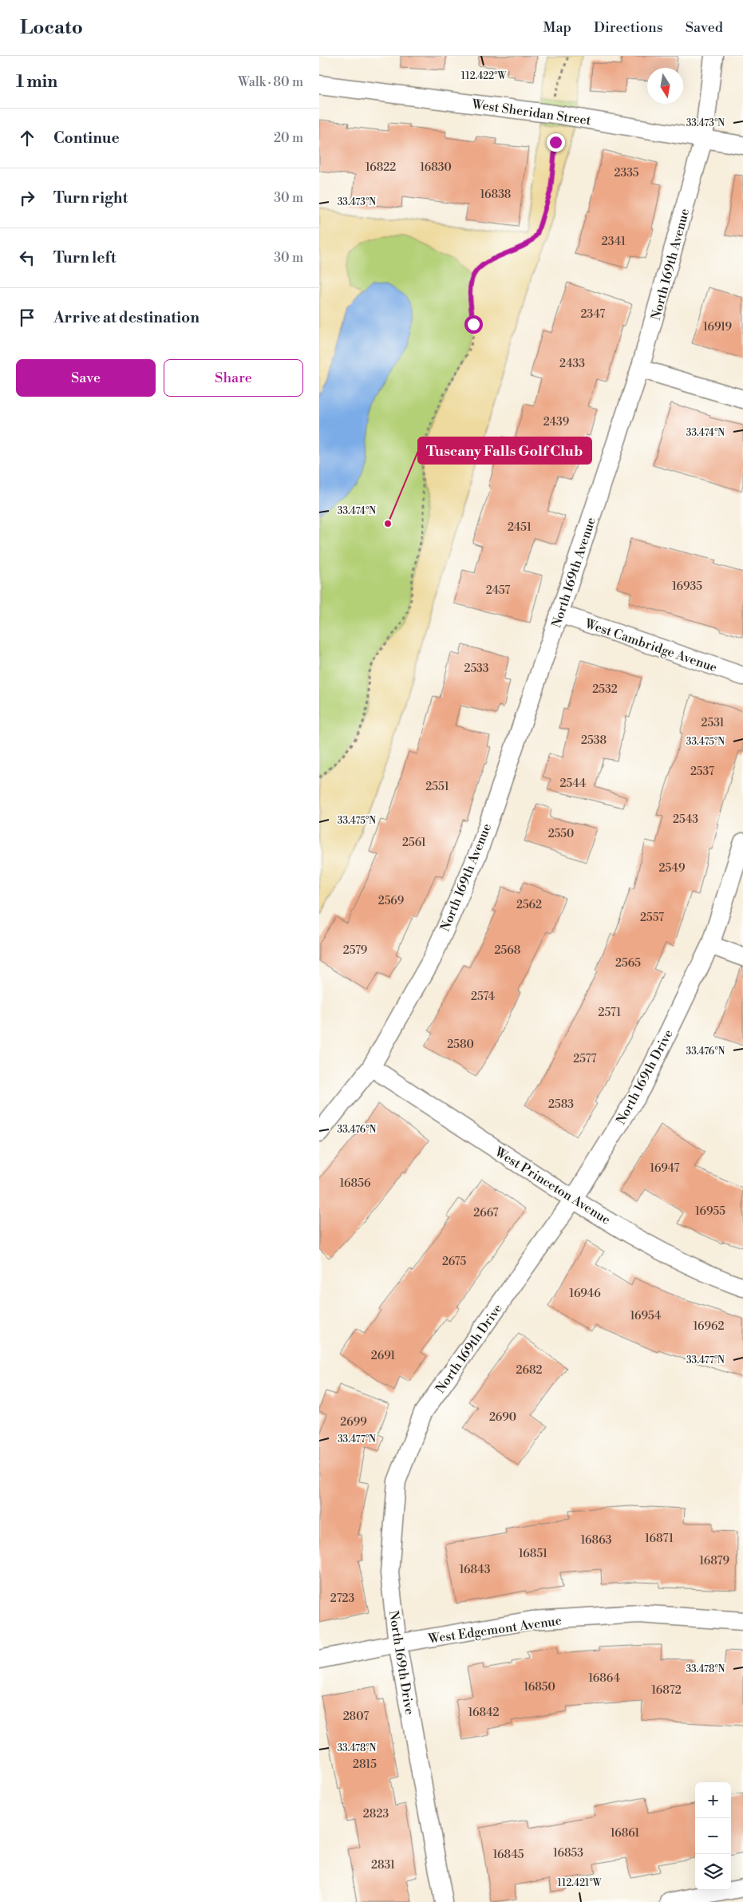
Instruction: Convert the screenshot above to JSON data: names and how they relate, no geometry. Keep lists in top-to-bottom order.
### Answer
{
  "streets": {
    "street": [
      "West Sheridan Street",
      "North 169th Avenue",
      "West Cambridge Avenue",
      "North 169th Drive",
      "West Princeton Avenue",
      "West Edgemont Avenue"
    ]
  },
  "crossings": [
    ["West Sheridan Street", "North 169th Avenue"],
    ["North 169th Avenue", "West Cambridge Avenue"],
    ["North 169th Avenue", "West Princeton Avenue"],
    ["North 169th Drive", "West Princeton Avenue"],
    ["North 169th Drive", "West Edgemont Avenue"]
  ],
  "places": ["Tuscany Falls Golf Club"],
  "house_numbers": [
    "16822",
    "16830",
    "2335",
    "16838",
    "2341",
    "2347",
    "16919",
    "2433",
    "2439",
    "2451",
    "16935",
    "2457",
    "2533",
    "2532",
    "2531",
    "2538",
    "2537",
    "2544",
    "2551",
    "2543",
    "2550",
    "2561",
    "2549",
    "2569",
    "2562",
    "2557",
    "2579",
    "2568",
    "2565",
    "2574",
    "2571",
    "2580",
    "2577",
    "2583",
    "16947",
    "16856",
    "16955",
    "2667",
    "2675",
    "16946",
    "16954",
    "16962",
    "2691",
    "2682",
    "2690",
    "2699",
    "16871",
    "16863",
    "16851",
    "16879",
    "16843",
    "2723",
    "16864",
    "16850",
    "16872",
    "16842",
    "2807",
    "2815",
    "2823",
    "16861",
    "16853",
    "16845",
    "2831"
  ],
  "north": "bottom",
  "page": {
    "header": "Locato",
    "nav": ["Map", "Directions", "Saved"],
    "heading": ["1 min", "Walk · 80 m"],
    "list": [
      ["Continue", "20 m"],
      ["Turn right", "30 m"],
      ["Turn left", "30 m"],
      "Arrive at destination"
    ],
    "buttons": ["Save", "Share"],
    "map_buttons": ["+", "−"]
  },
  "coordinates": [
    "112.422°W",
    "33.473°N",
    "33.474°N",
    "33.475°N",
    "33.476°N",
    "33.477°N",
    "33.478°N",
    "112.421°W"
  ]
}
